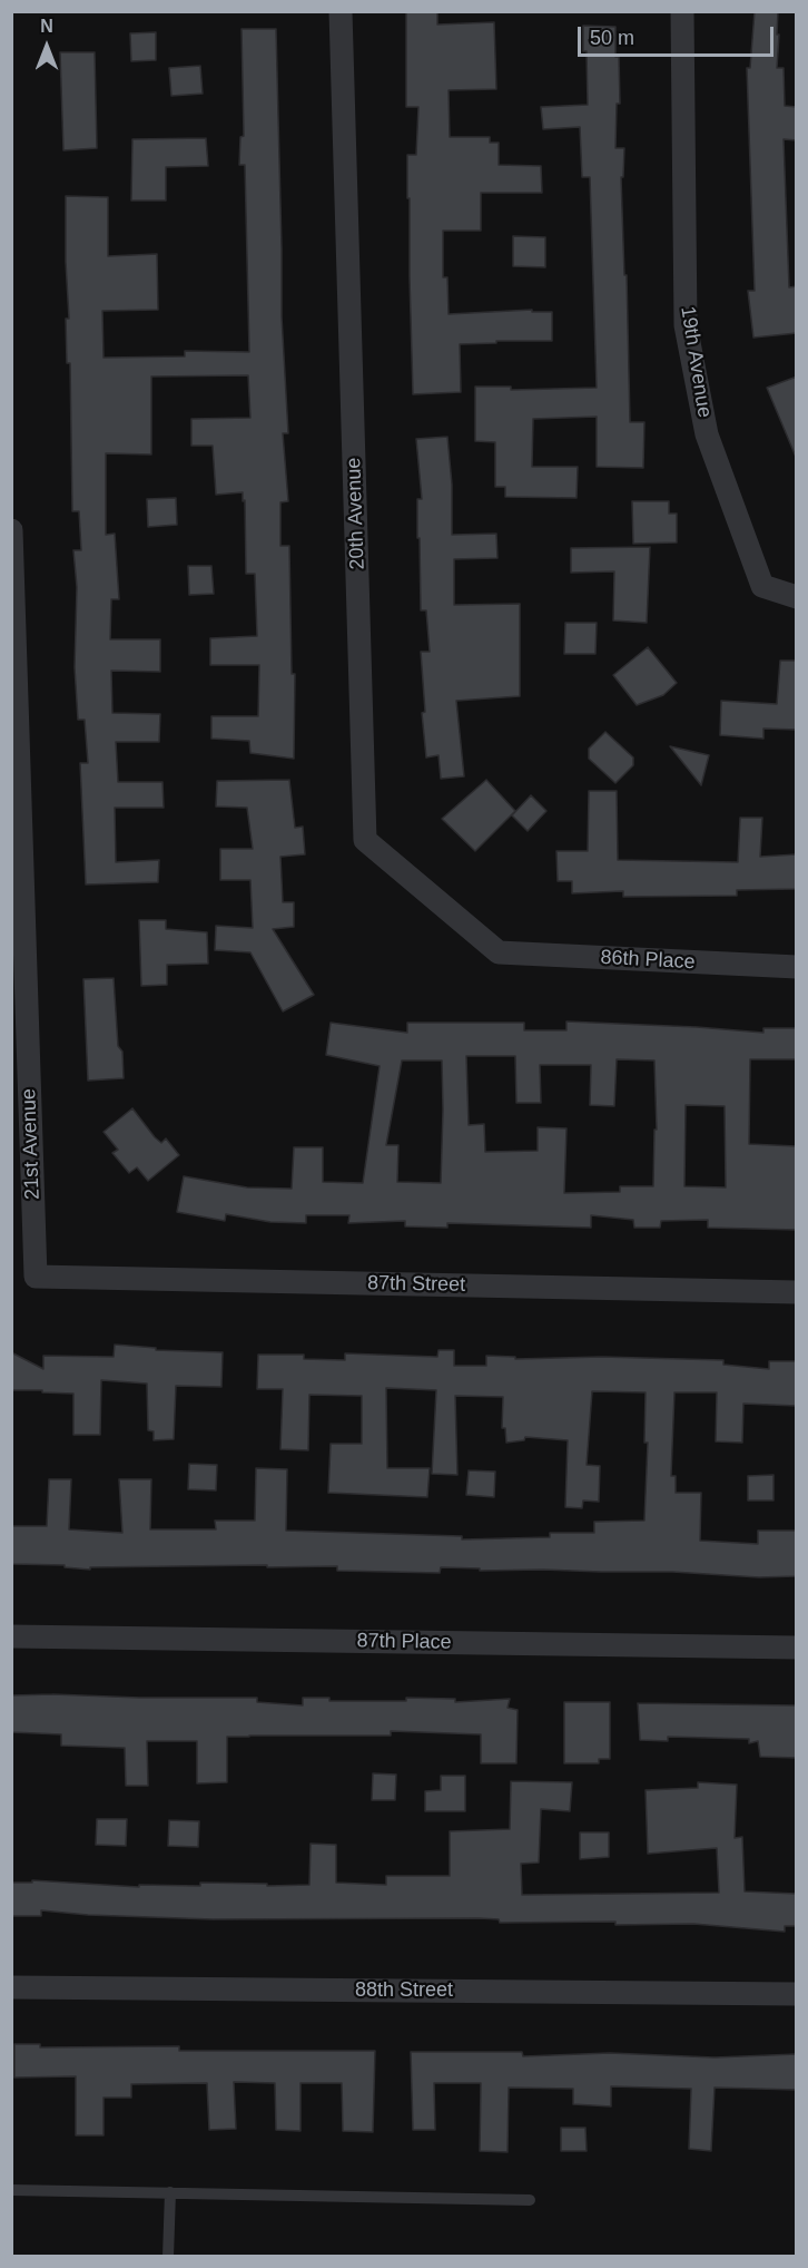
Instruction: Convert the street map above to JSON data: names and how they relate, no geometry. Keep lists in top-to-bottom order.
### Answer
{
  "streets": {
    "street": [
      "19th Avenue",
      "20th Avenue",
      "86th Place",
      "21st Avenue",
      "87th Street",
      "87th Place",
      "88th Street"
    ]
  },
  "crossings": [
    ["20th Avenue", "86th Place"],
    ["21st Avenue", "87th Street"]
  ],
  "scale_bar": "50 m",
  "north": "top"
}
